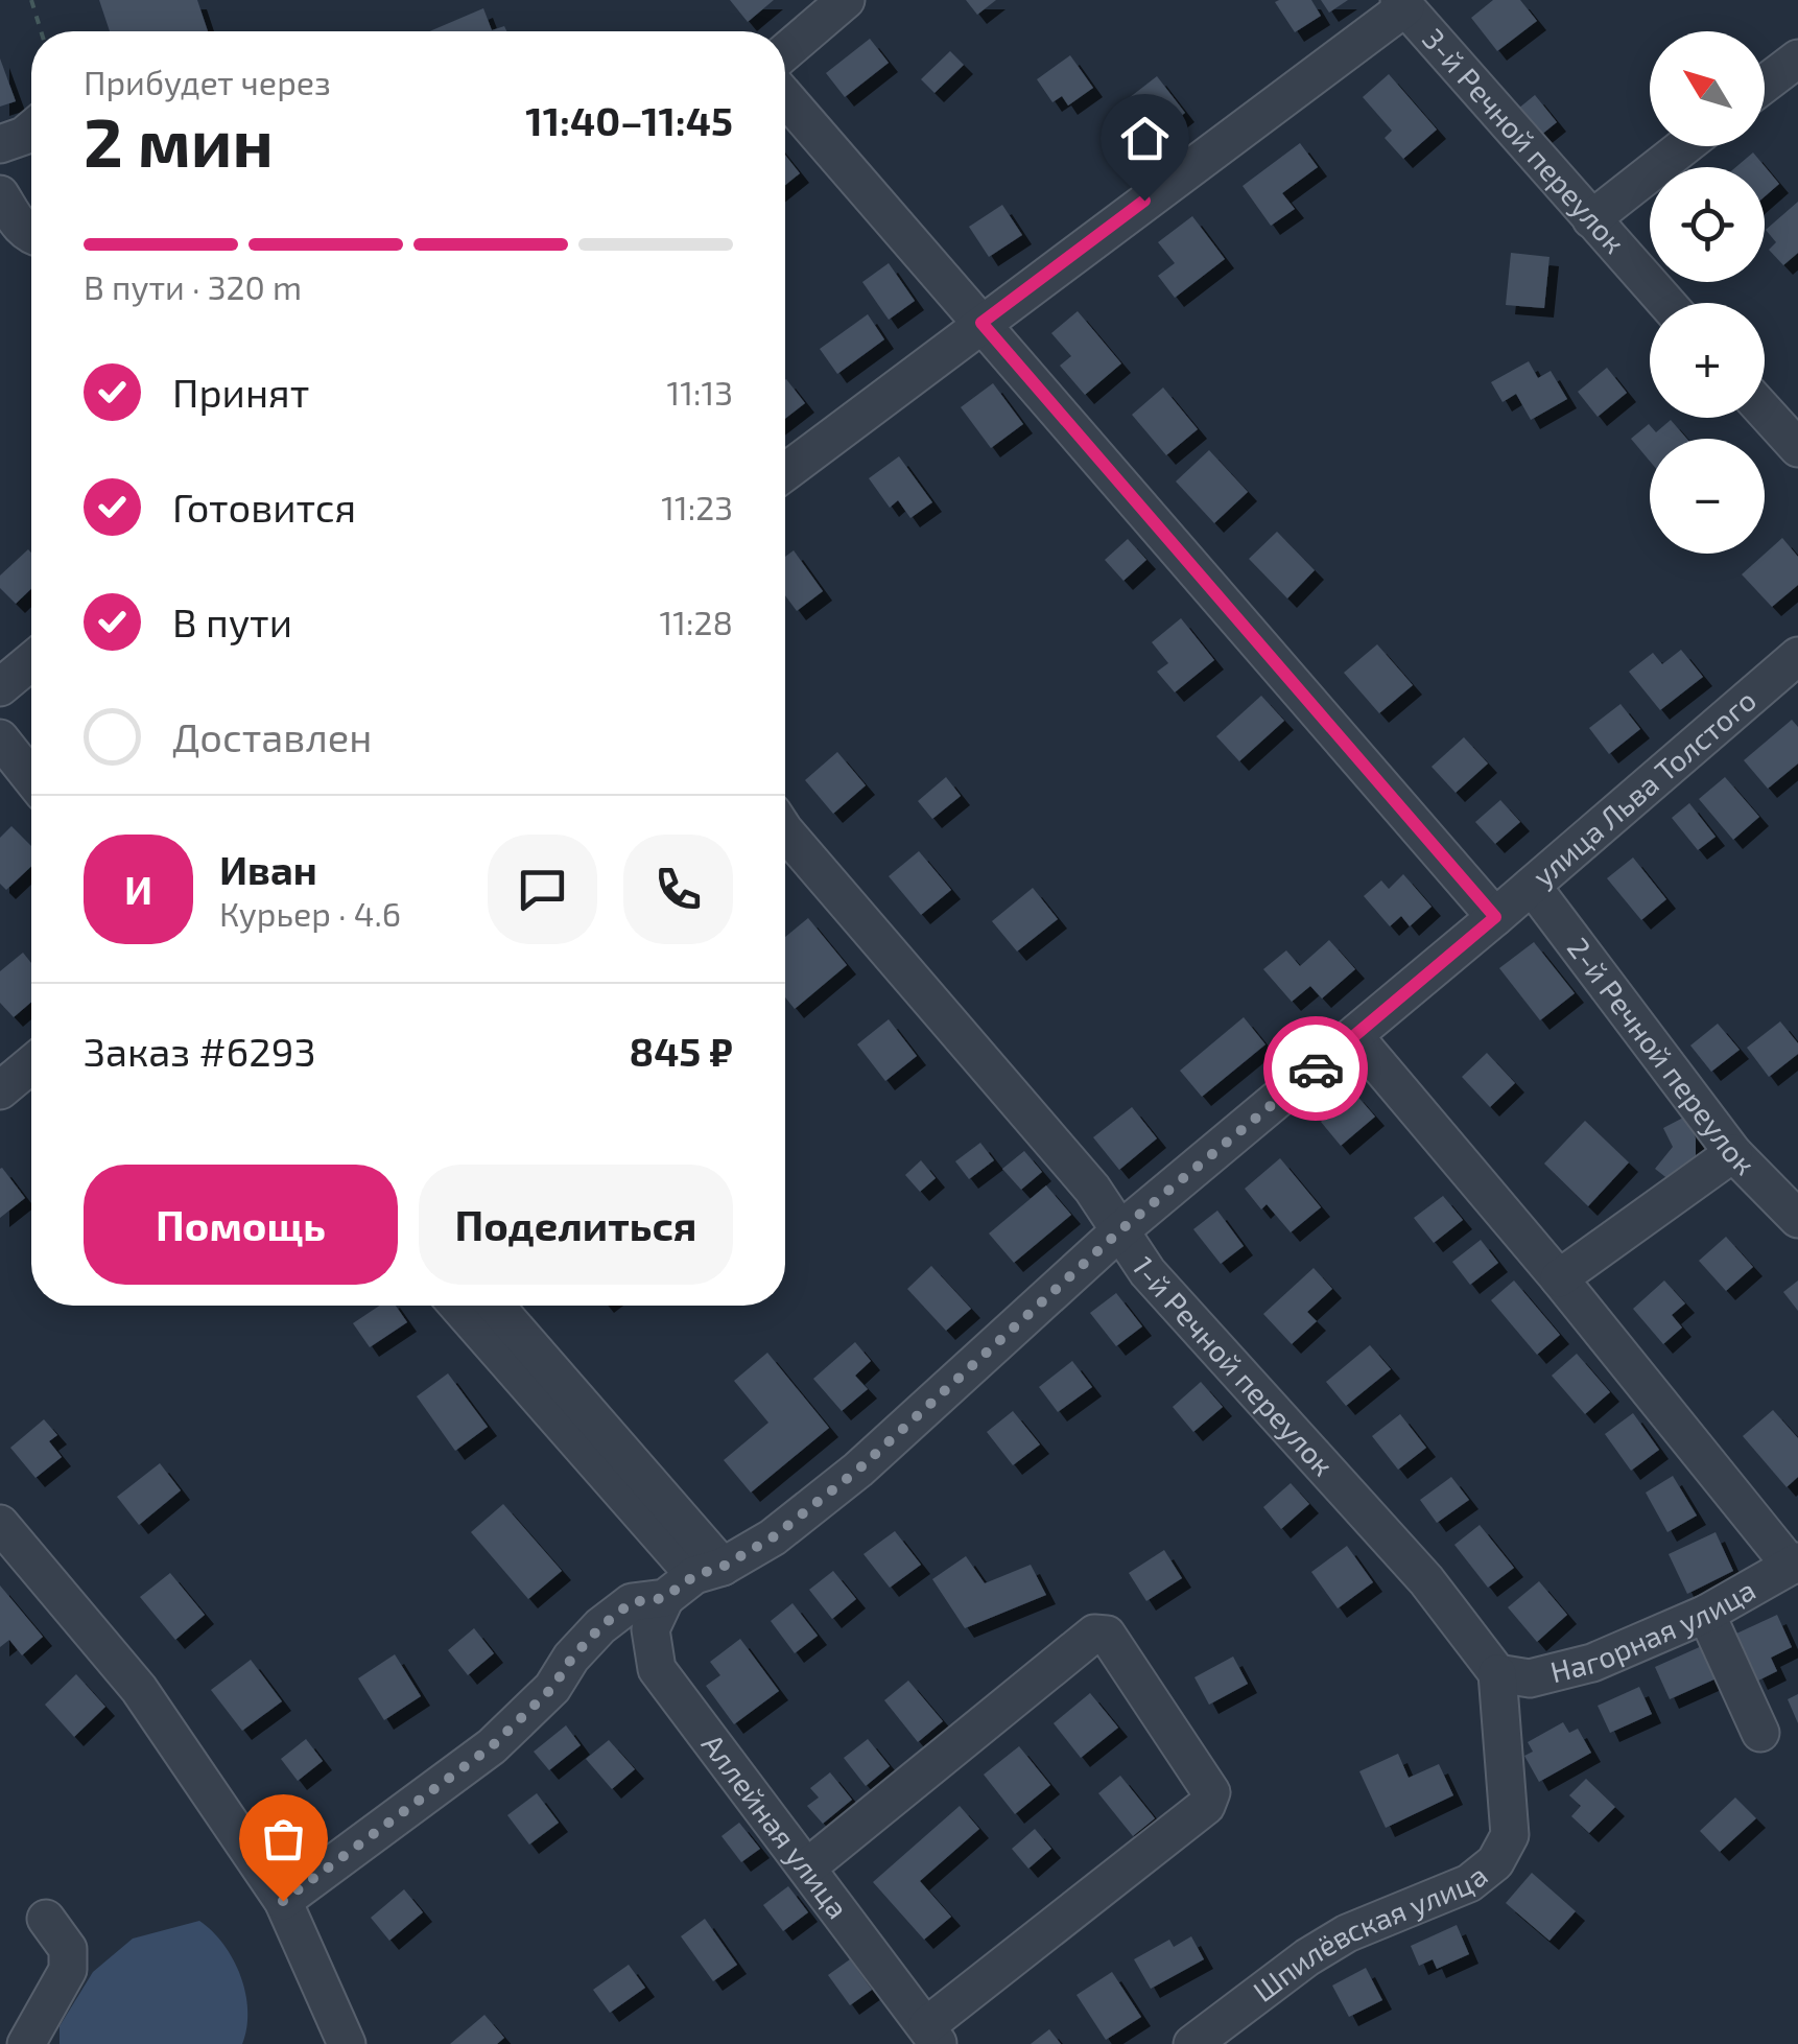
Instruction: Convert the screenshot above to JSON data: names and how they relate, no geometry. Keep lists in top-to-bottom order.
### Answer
{
  "streets": {
    "street": [
      "3-й Речной переулок",
      "улица Льва Толстого",
      "2-й Речной переулок",
      "1-й Речной переулок",
      "Нагорная улица",
      "Аллейная улица",
      "Шпилёвская улица"
    ]
  },
  "crossings": [
    ["улица Льва Толстого", "2-й Речной переулок"],
    ["улица Льва Толстого", "1-й Речной переулок"],
    ["улица Льва Толстого", "Аллейная улица"],
    ["1-й Речной переулок", "Нагорная улица"],
    ["1-й Речной переулок", "Шпилёвская улица"],
    ["Нагорная улица", "Шпилёвская улица"]
  ],
  "north": "top left",
  "page": {
    "map_buttons": ["+", "−"],
    "heading": ["2 мин", "Прибудет через", "11:40–11:45"],
    "panel": [
      "Иван",
      "Курьер · 4.6",
      "Заказ #6293",
      "845 ₽"
    ],
    "bar": "В пути · 320 m",
    "list": [
      ["Принят", "11:13"],
      ["Готовится", "11:23"],
      ["В пути", "11:28"],
      "Доставлен"
    ],
    "round": "И",
    "buttons": ["Помощь", "Поделиться"]
  }
}
